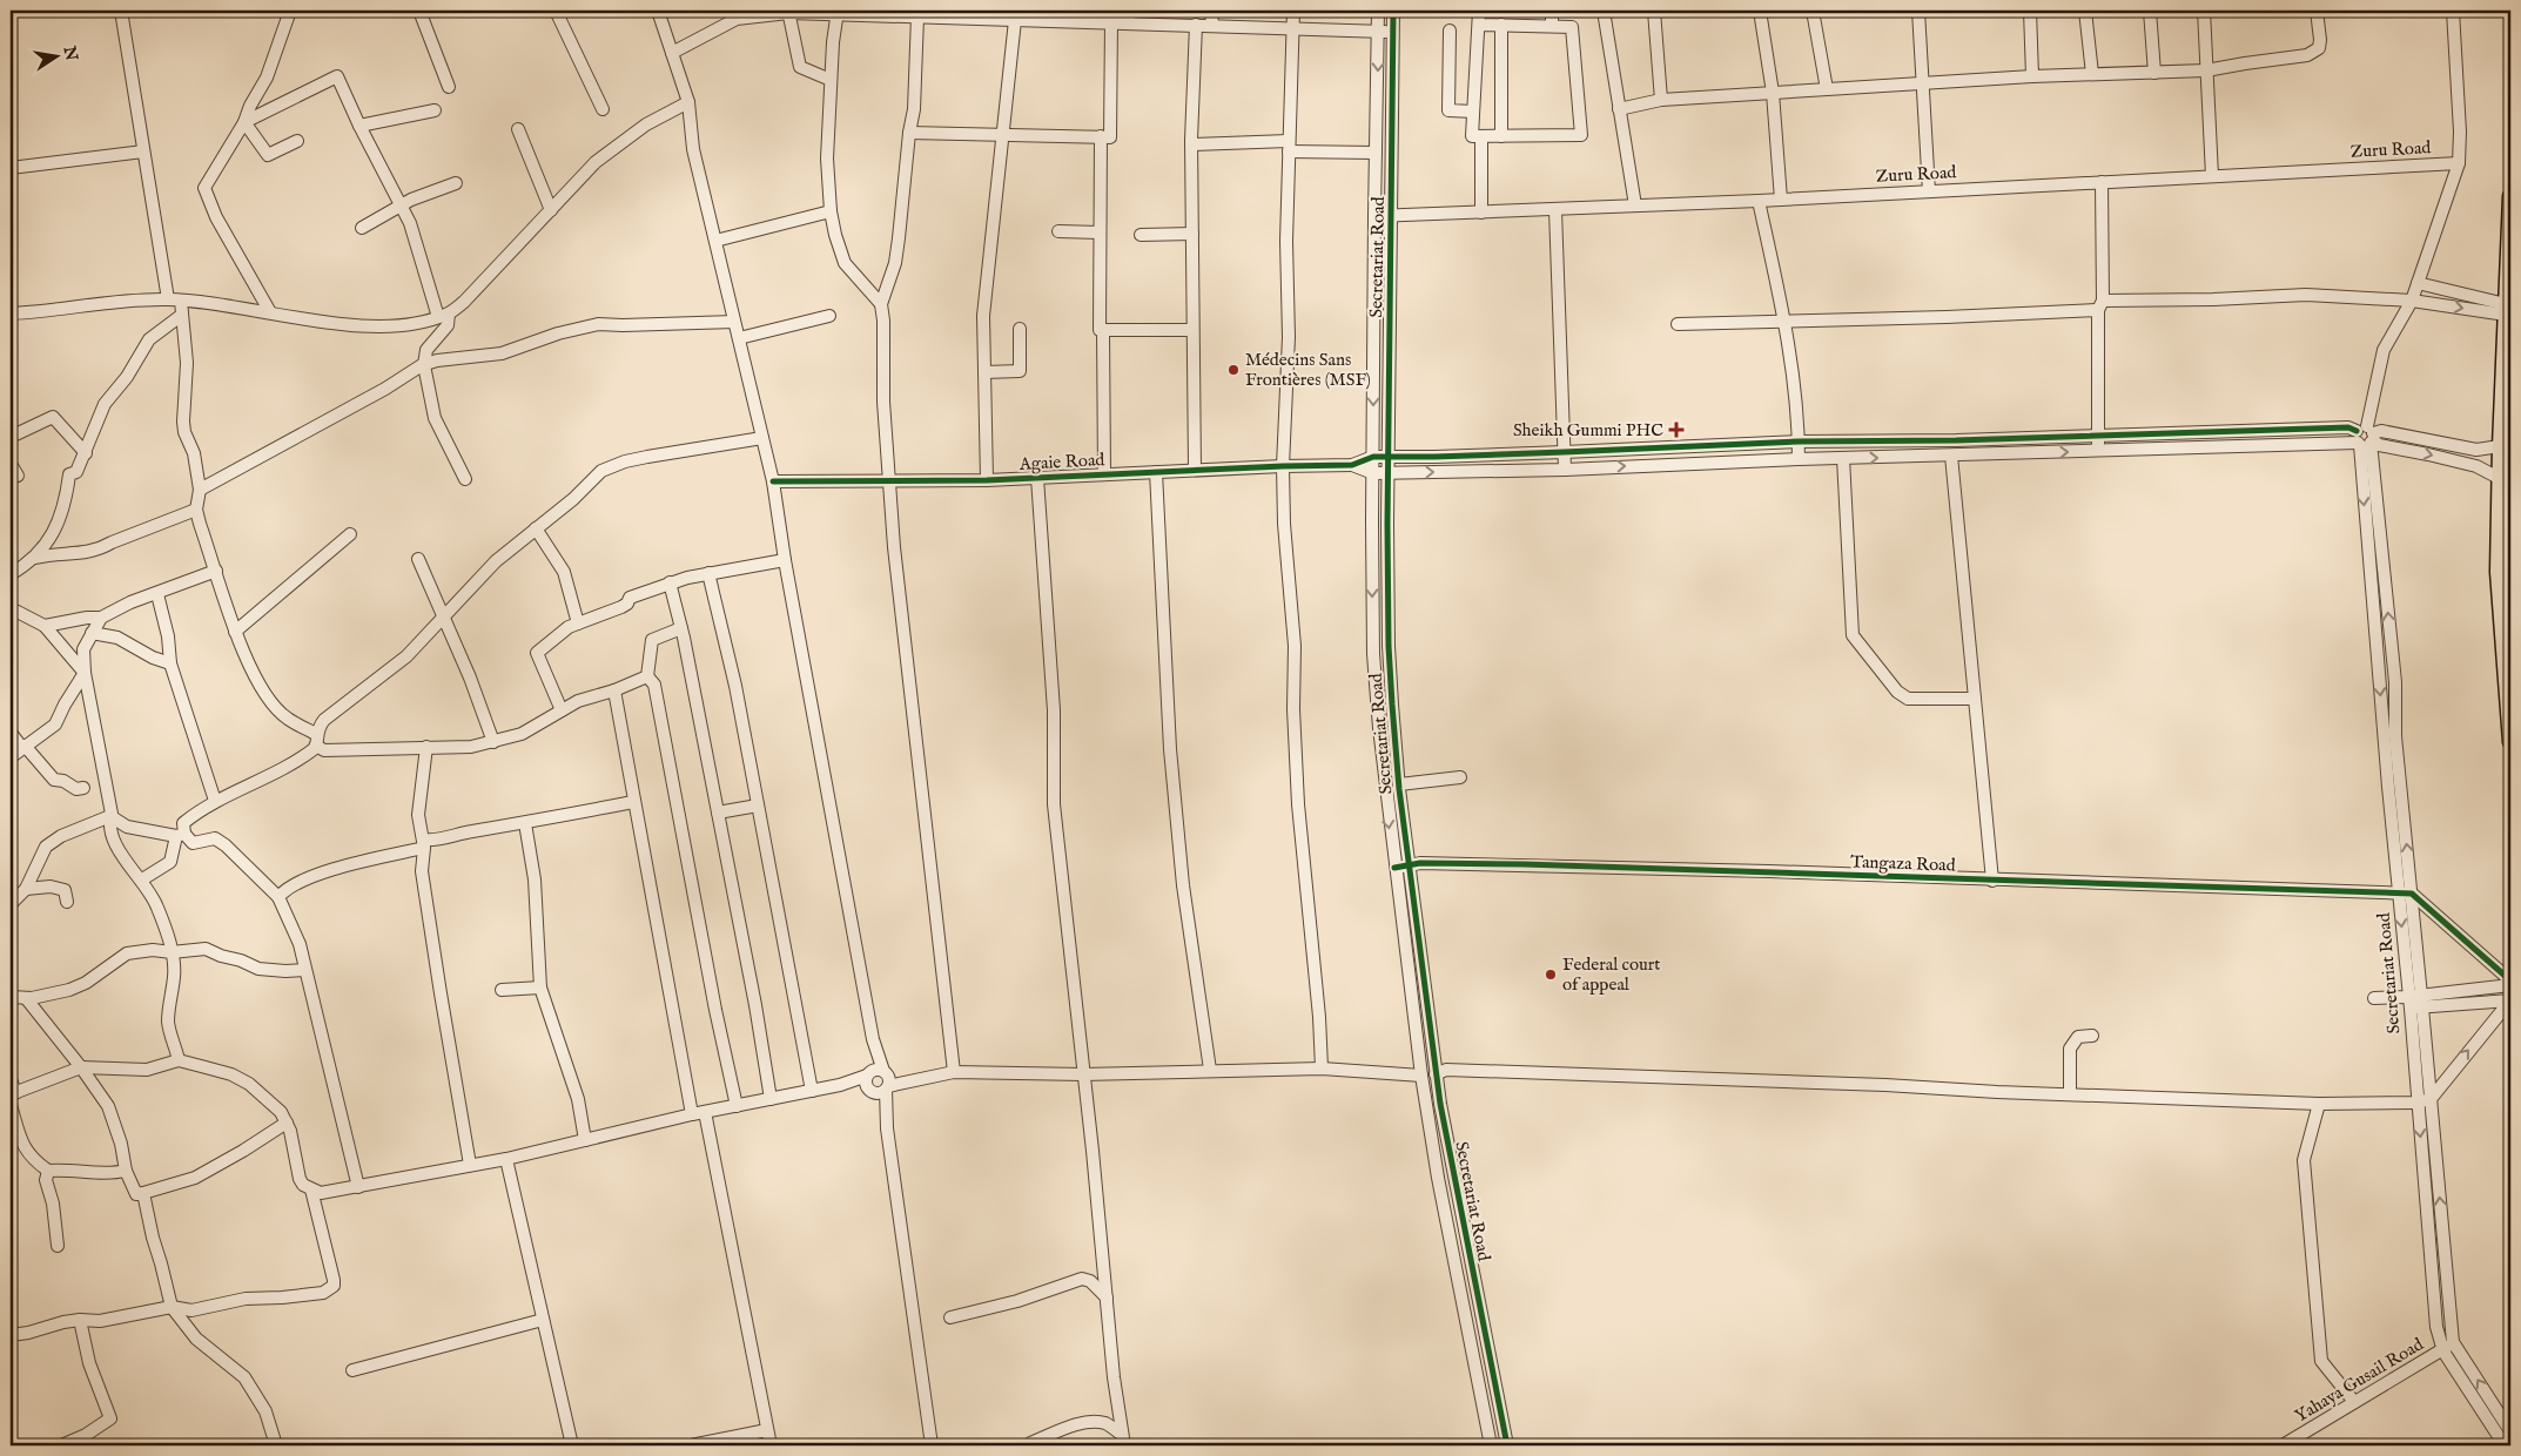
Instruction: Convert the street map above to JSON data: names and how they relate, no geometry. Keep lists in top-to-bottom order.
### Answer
{
  "streets": {
    "street": [
      "Zuru Road",
      "Secretariat Road",
      "Agaie Road",
      "Tangaza Road",
      "Yahaya Gusail Road"
    ]
  },
  "crossings": [
    ["Zuru Road", "Secretariat Road"],
    ["Secretariat Road", "Tangaza Road"],
    ["Secretariat Road", "Yahaya Gusail Road"]
  ],
  "places": {
    "other": ["Médecins Sans Frontières (MSF)", "Federal court of appeal"],
    "health": ["Sheikh Gummi PHC"]
  },
  "north": "right"
}
